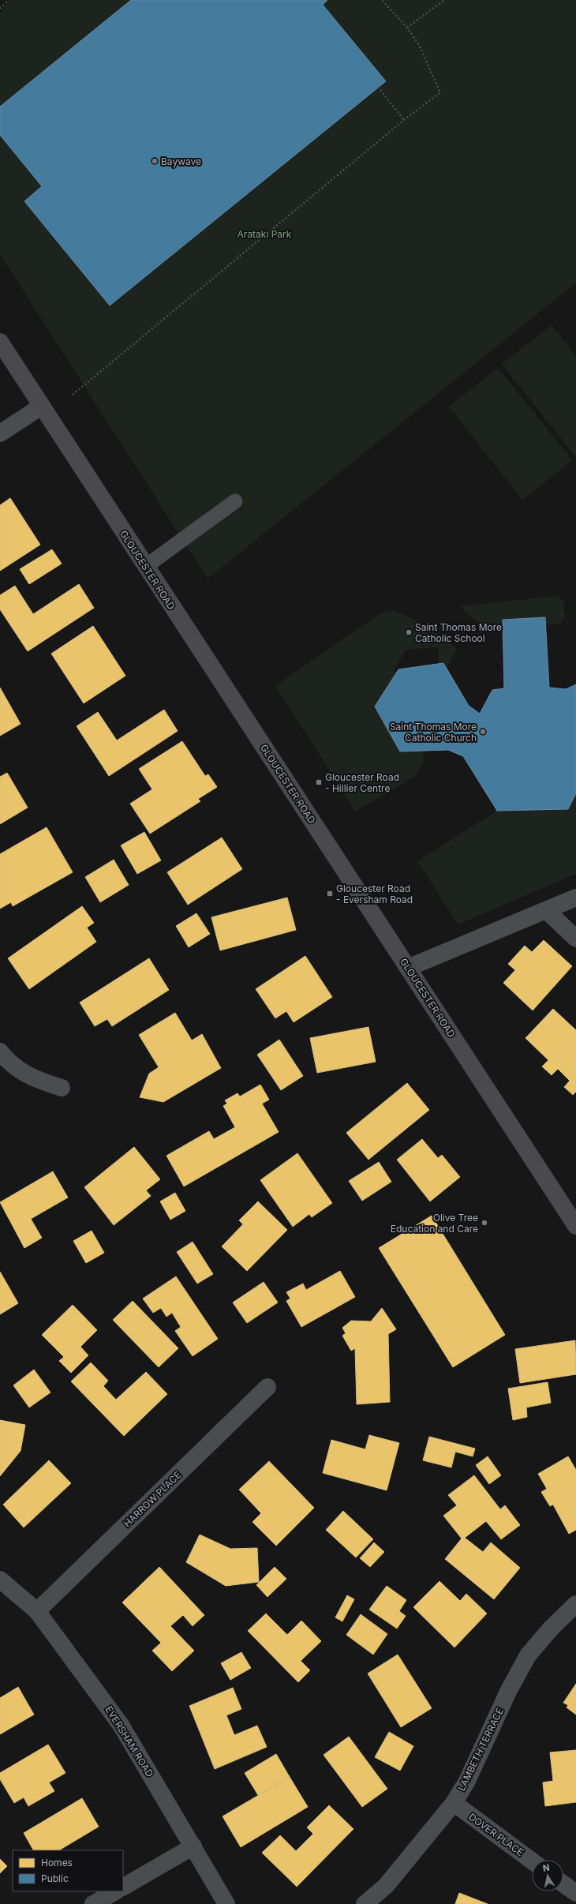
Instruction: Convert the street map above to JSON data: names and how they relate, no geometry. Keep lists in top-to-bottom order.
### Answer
{
  "streets": {
    "street": [
      "GLOUCESTER ROAD",
      "HARROW PLACE",
      "EVERSHAM ROAD",
      "LAMBETH TERRACE",
      "DOVER PLACE"
    ]
  },
  "crossings": [
    ["HARROW PLACE", "EVERSHAM ROAD"],
    ["LAMBETH TERRACE", "DOVER PLACE"]
  ],
  "parks": ["Arataki Park"],
  "places": {
    "other": [
      "Baywave",
      "Saint Thomas More Catholic School",
      "Saint Thomas More Catholic Church",
      "Olive Tree Education and Care"
    ],
    "transit": ["Gloucester Road - Hillier Centre", "Gloucester Road - Eversham Road"]
  },
  "legend": ["Homes", "Public"],
  "north": "top"
}
